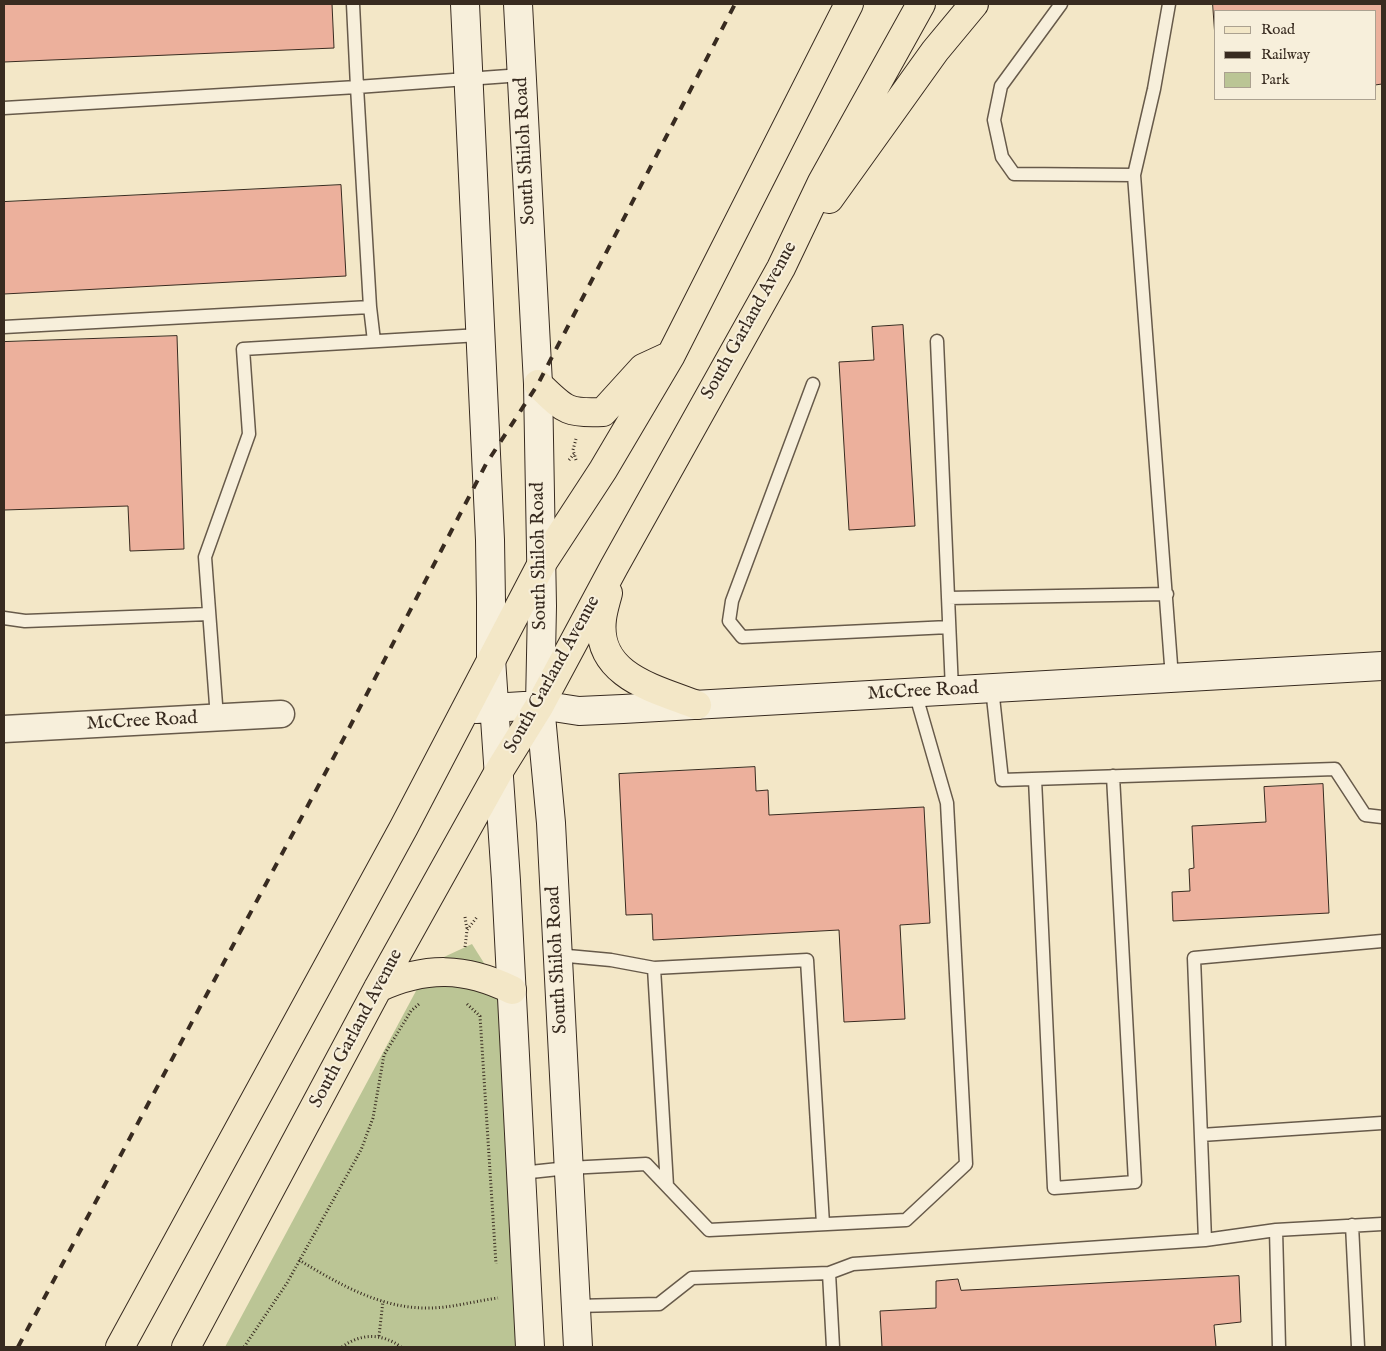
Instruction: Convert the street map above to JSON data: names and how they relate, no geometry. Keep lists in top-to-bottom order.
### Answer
{
  "streets": {
    "main road": ["South Shiloh Road", "South Garland Avenue", "McCree Road"]
  },
  "crossings": [
    ["South Shiloh Road", "South Garland Avenue"],
    ["South Shiloh Road", "McCree Road"],
    ["South Garland Avenue", "McCree Road"]
  ],
  "legend": ["Road", "Railway", "Park"]
}
